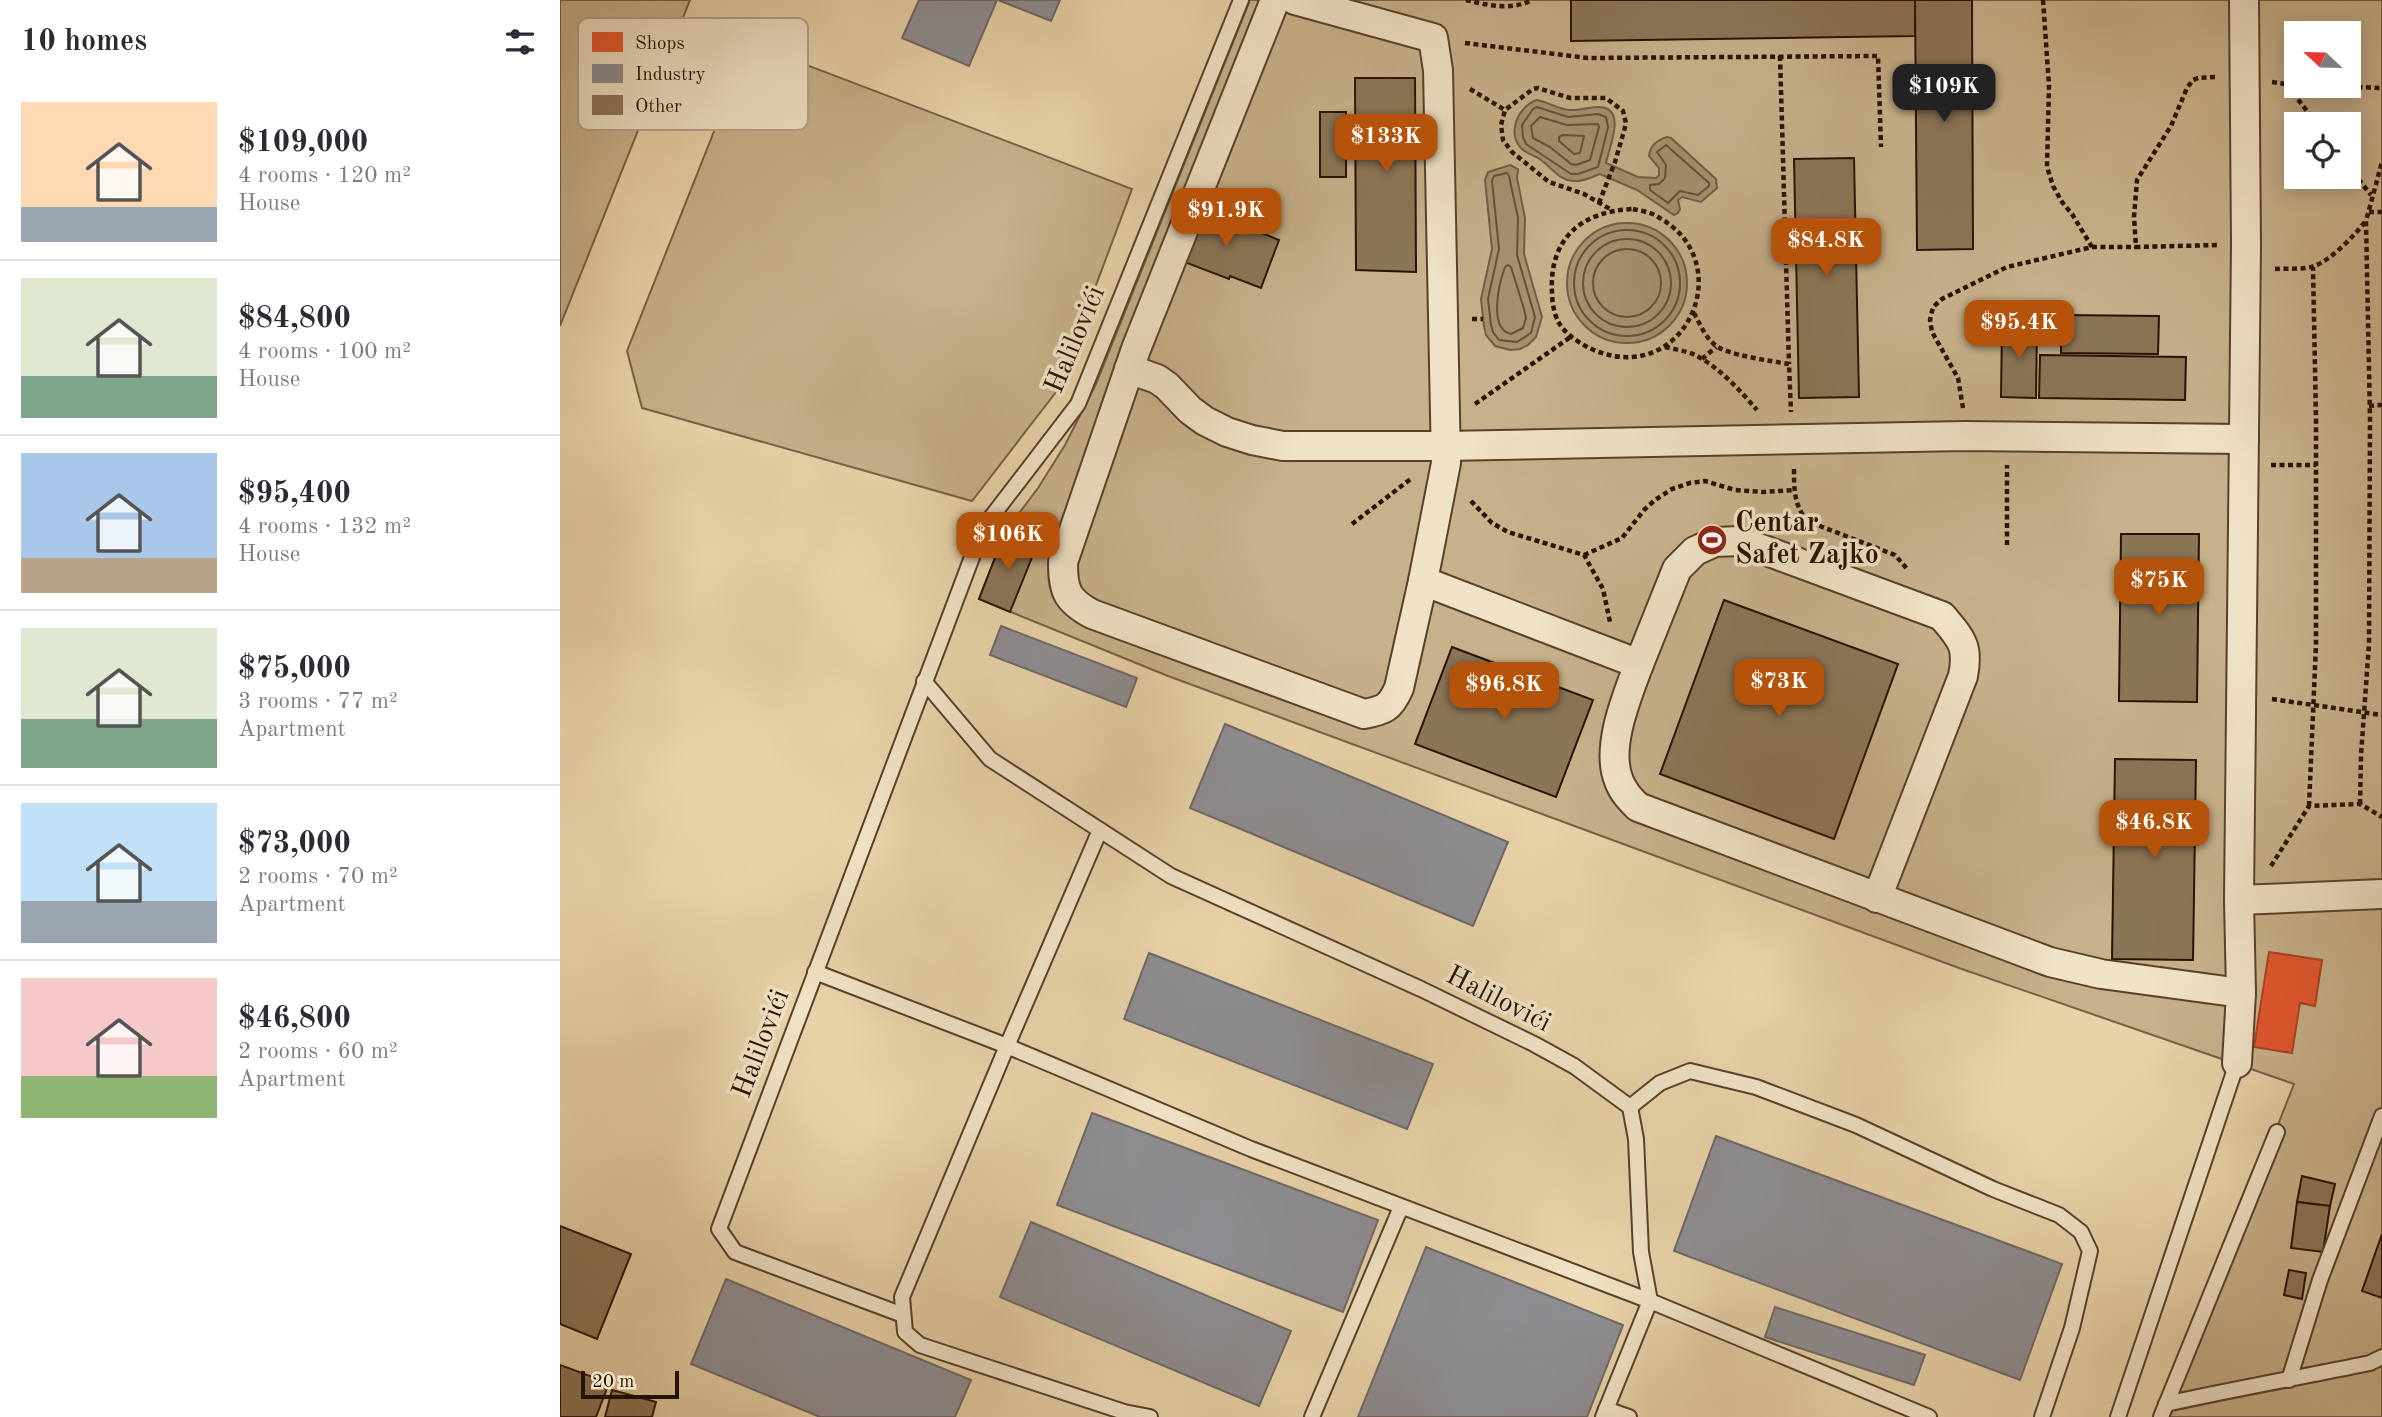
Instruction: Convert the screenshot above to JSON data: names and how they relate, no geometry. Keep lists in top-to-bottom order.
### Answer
{
  "streets": {
    "lane": ["Halilovići"]
  },
  "places": {
    "sports": ["Centar Safet Zajko"]
  },
  "legend": ["Shops", "Industry", "Other"],
  "scale_bar": "20 m",
  "north": "left",
  "page": {
    "heading": "10 homes",
    "price": [
      "$109K",
      "$133K",
      "$91.9K",
      "$84.8K",
      "$95.4K",
      "$106K",
      "$75K",
      "$73K",
      "$96.8K",
      "$46.8K"
    ],
    "list": [
      {
        "name": "$109,000",
        "note": "4 rooms · 120 m² · House"
      },
      {
        "name": "$84,800",
        "note": "4 rooms · 100 m² · House"
      },
      {
        "name": "$95,400",
        "note": "4 rooms · 132 m² · House"
      },
      {
        "name": "$75,000",
        "note": "3 rooms · 77 m² · Apartment"
      },
      {
        "name": "$73,000",
        "note": "2 rooms · 70 m² · Apartment"
      },
      {
        "name": "$46,800",
        "note": "2 rooms · 60 m² · Apartment"
      }
    ],
    "scale": "20 m"
  }
}
